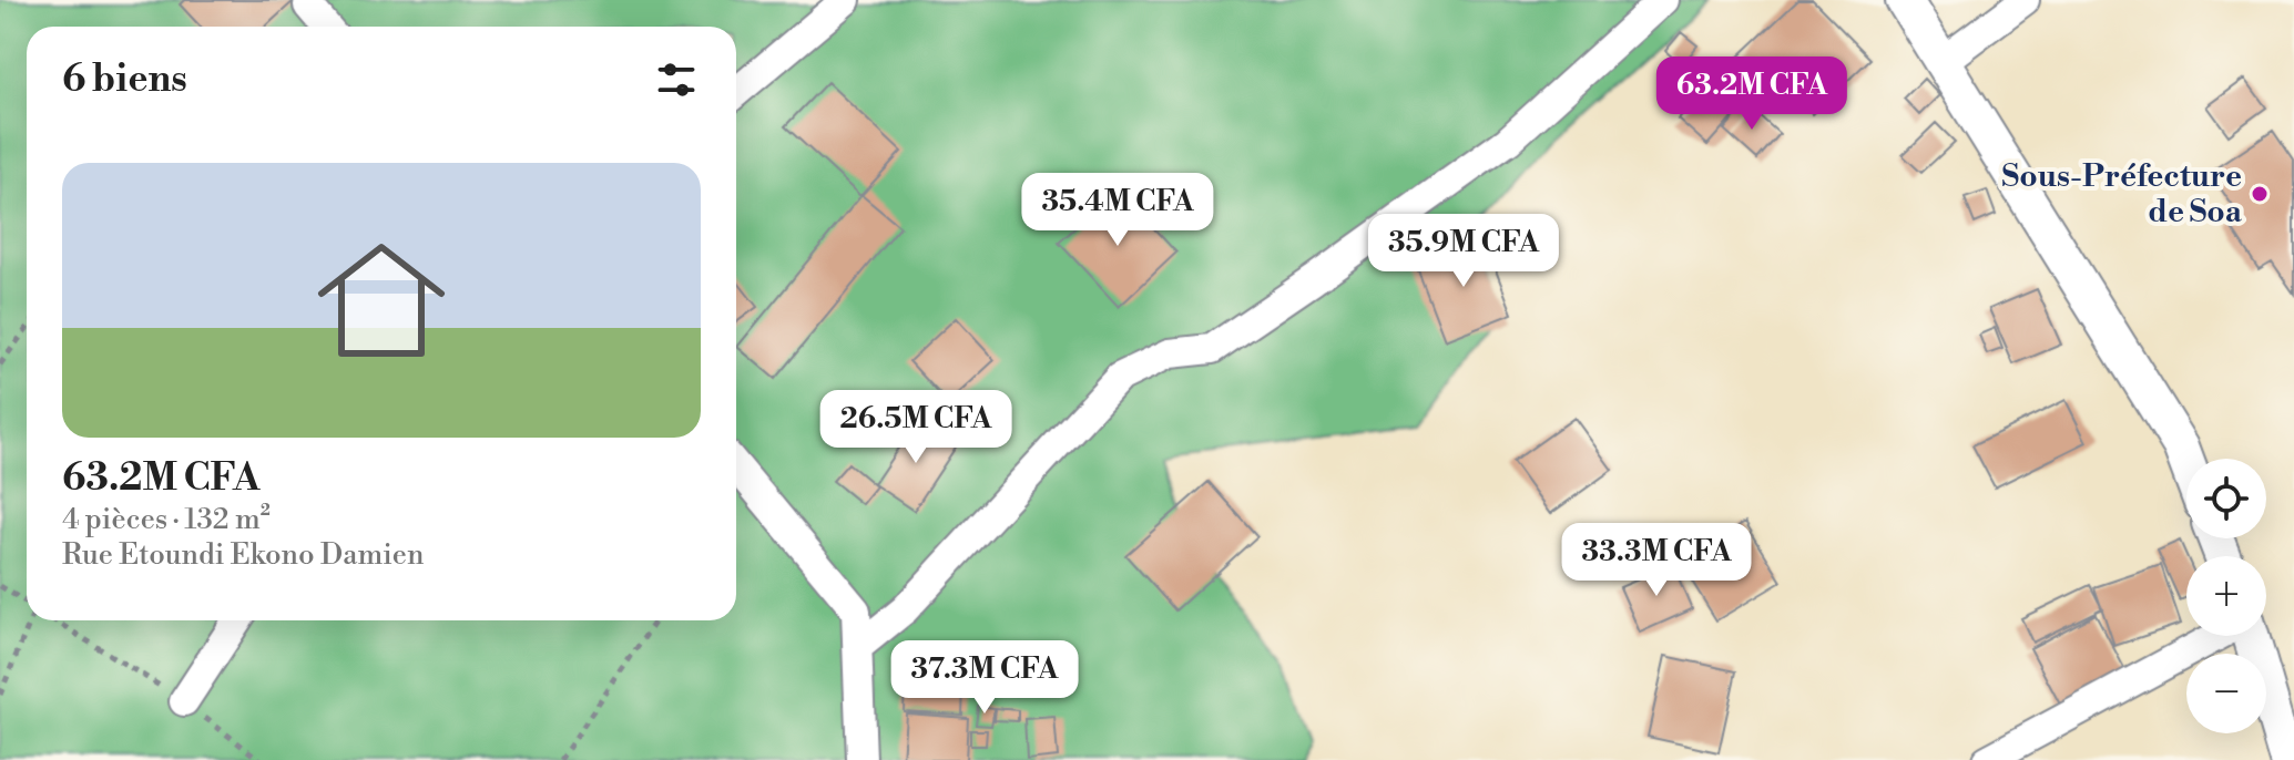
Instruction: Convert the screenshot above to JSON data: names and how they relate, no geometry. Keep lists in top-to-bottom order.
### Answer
{
  "places": ["Sous-Préfecture de Soa"],
  "page": {
    "heading": "6 biens",
    "price": [
      "63.2M CFA",
      "35.4M CFA",
      "35.9M CFA",
      "26.5M CFA",
      "33.3M CFA",
      "37.3M CFA"
    ],
    "list": [
      {
        "name": "63.2M CFA",
        "note": "4 pièces · 132 m² · Rue Etoundi Ekono Damien"
      }
    ],
    "map_buttons": ["+", "−"]
  }
}
